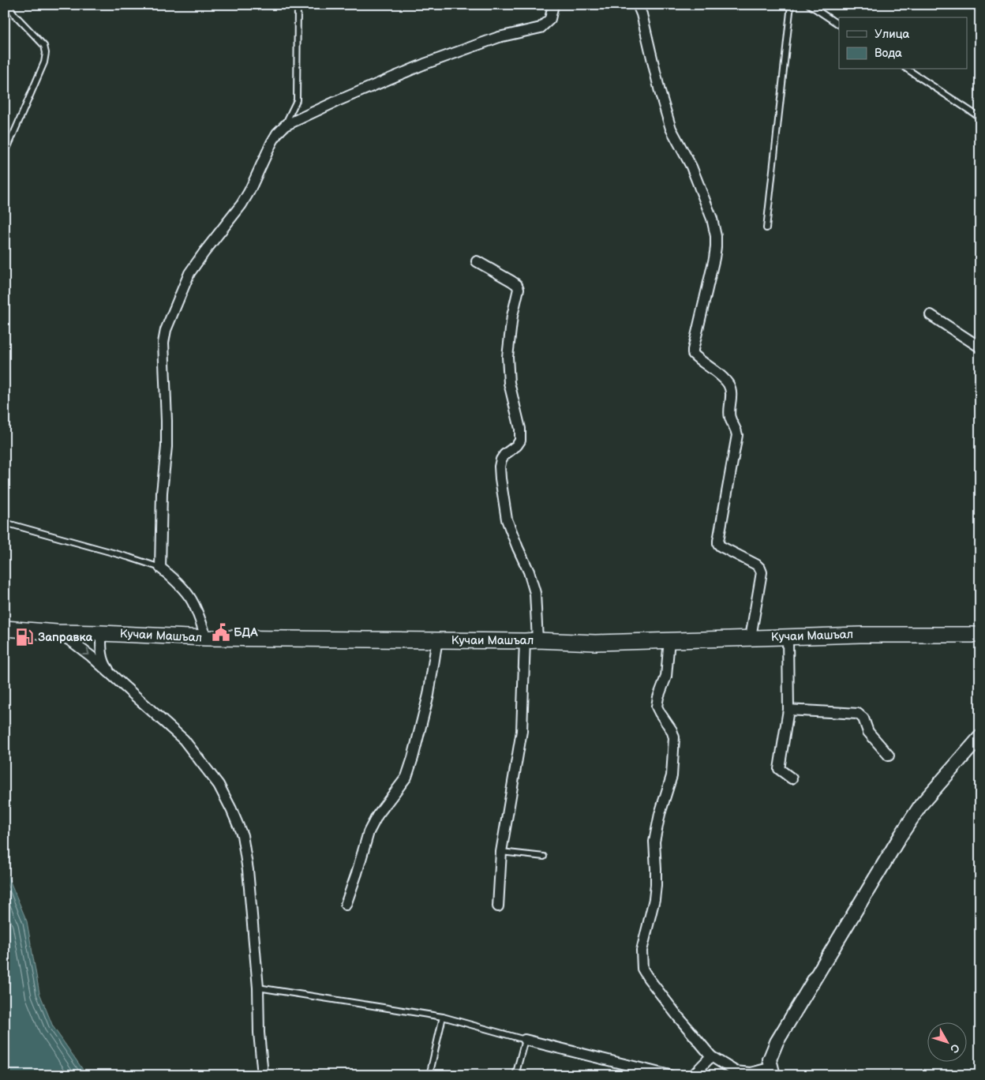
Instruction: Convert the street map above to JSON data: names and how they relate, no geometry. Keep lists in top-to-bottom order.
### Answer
{
  "streets": {
    "main road": ["Кучаи Машъал"]
  },
  "places": {
    "public building": ["БДА"],
    "fuel station": ["Заправка"]
  },
  "legend": ["Улица", "Вода"],
  "north": "bottom right"
}
